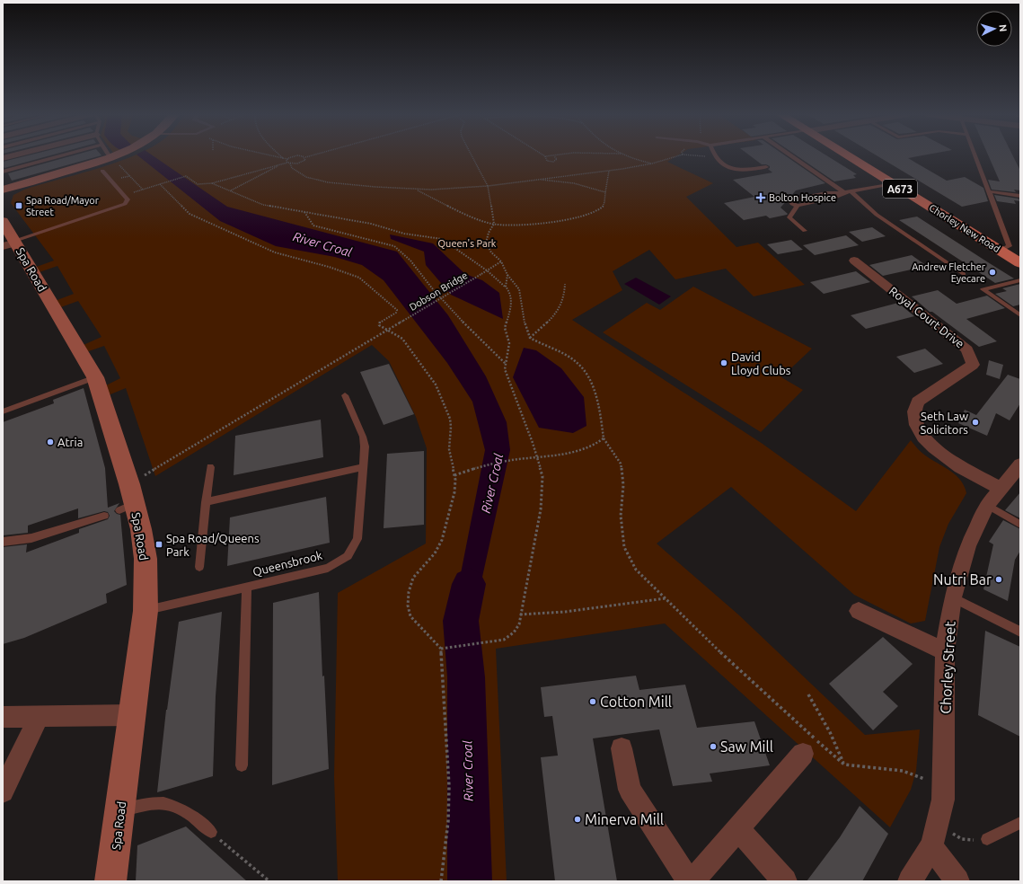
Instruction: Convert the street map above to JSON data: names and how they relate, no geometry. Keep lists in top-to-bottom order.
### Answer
{
  "streets": {
    "main road": ["A673", "Chorley New Road", "Spa Road"],
    "street": ["Royal Court Drive", "Chorley Street"],
    "lane": ["Queensbrook"],
    "path": ["Dobson Bridge"]
  },
  "crossings": [
    ["Spa Road", "Dobson Bridge"],
    ["Spa Road", "Queensbrook"],
    ["Royal Court Drive", "Chorley Street"]
  ],
  "water": ["River Croal"],
  "parks": ["Queen's Park"],
  "places": {
    "health": ["Bolton Hospice"],
    "transit": ["Spa Road/Mayor Street", "Spa Road/Queens Park"],
    "other": [
      "Andrew Fletcher Eyecare",
      "David Lloyd Clubs",
      "Seth Law Solicitors",
      "Atria",
      "Nutri Bar",
      "Cotton Mill",
      "Saw Mill",
      "Minerva Mill"
    ]
  },
  "north": "right"
}
